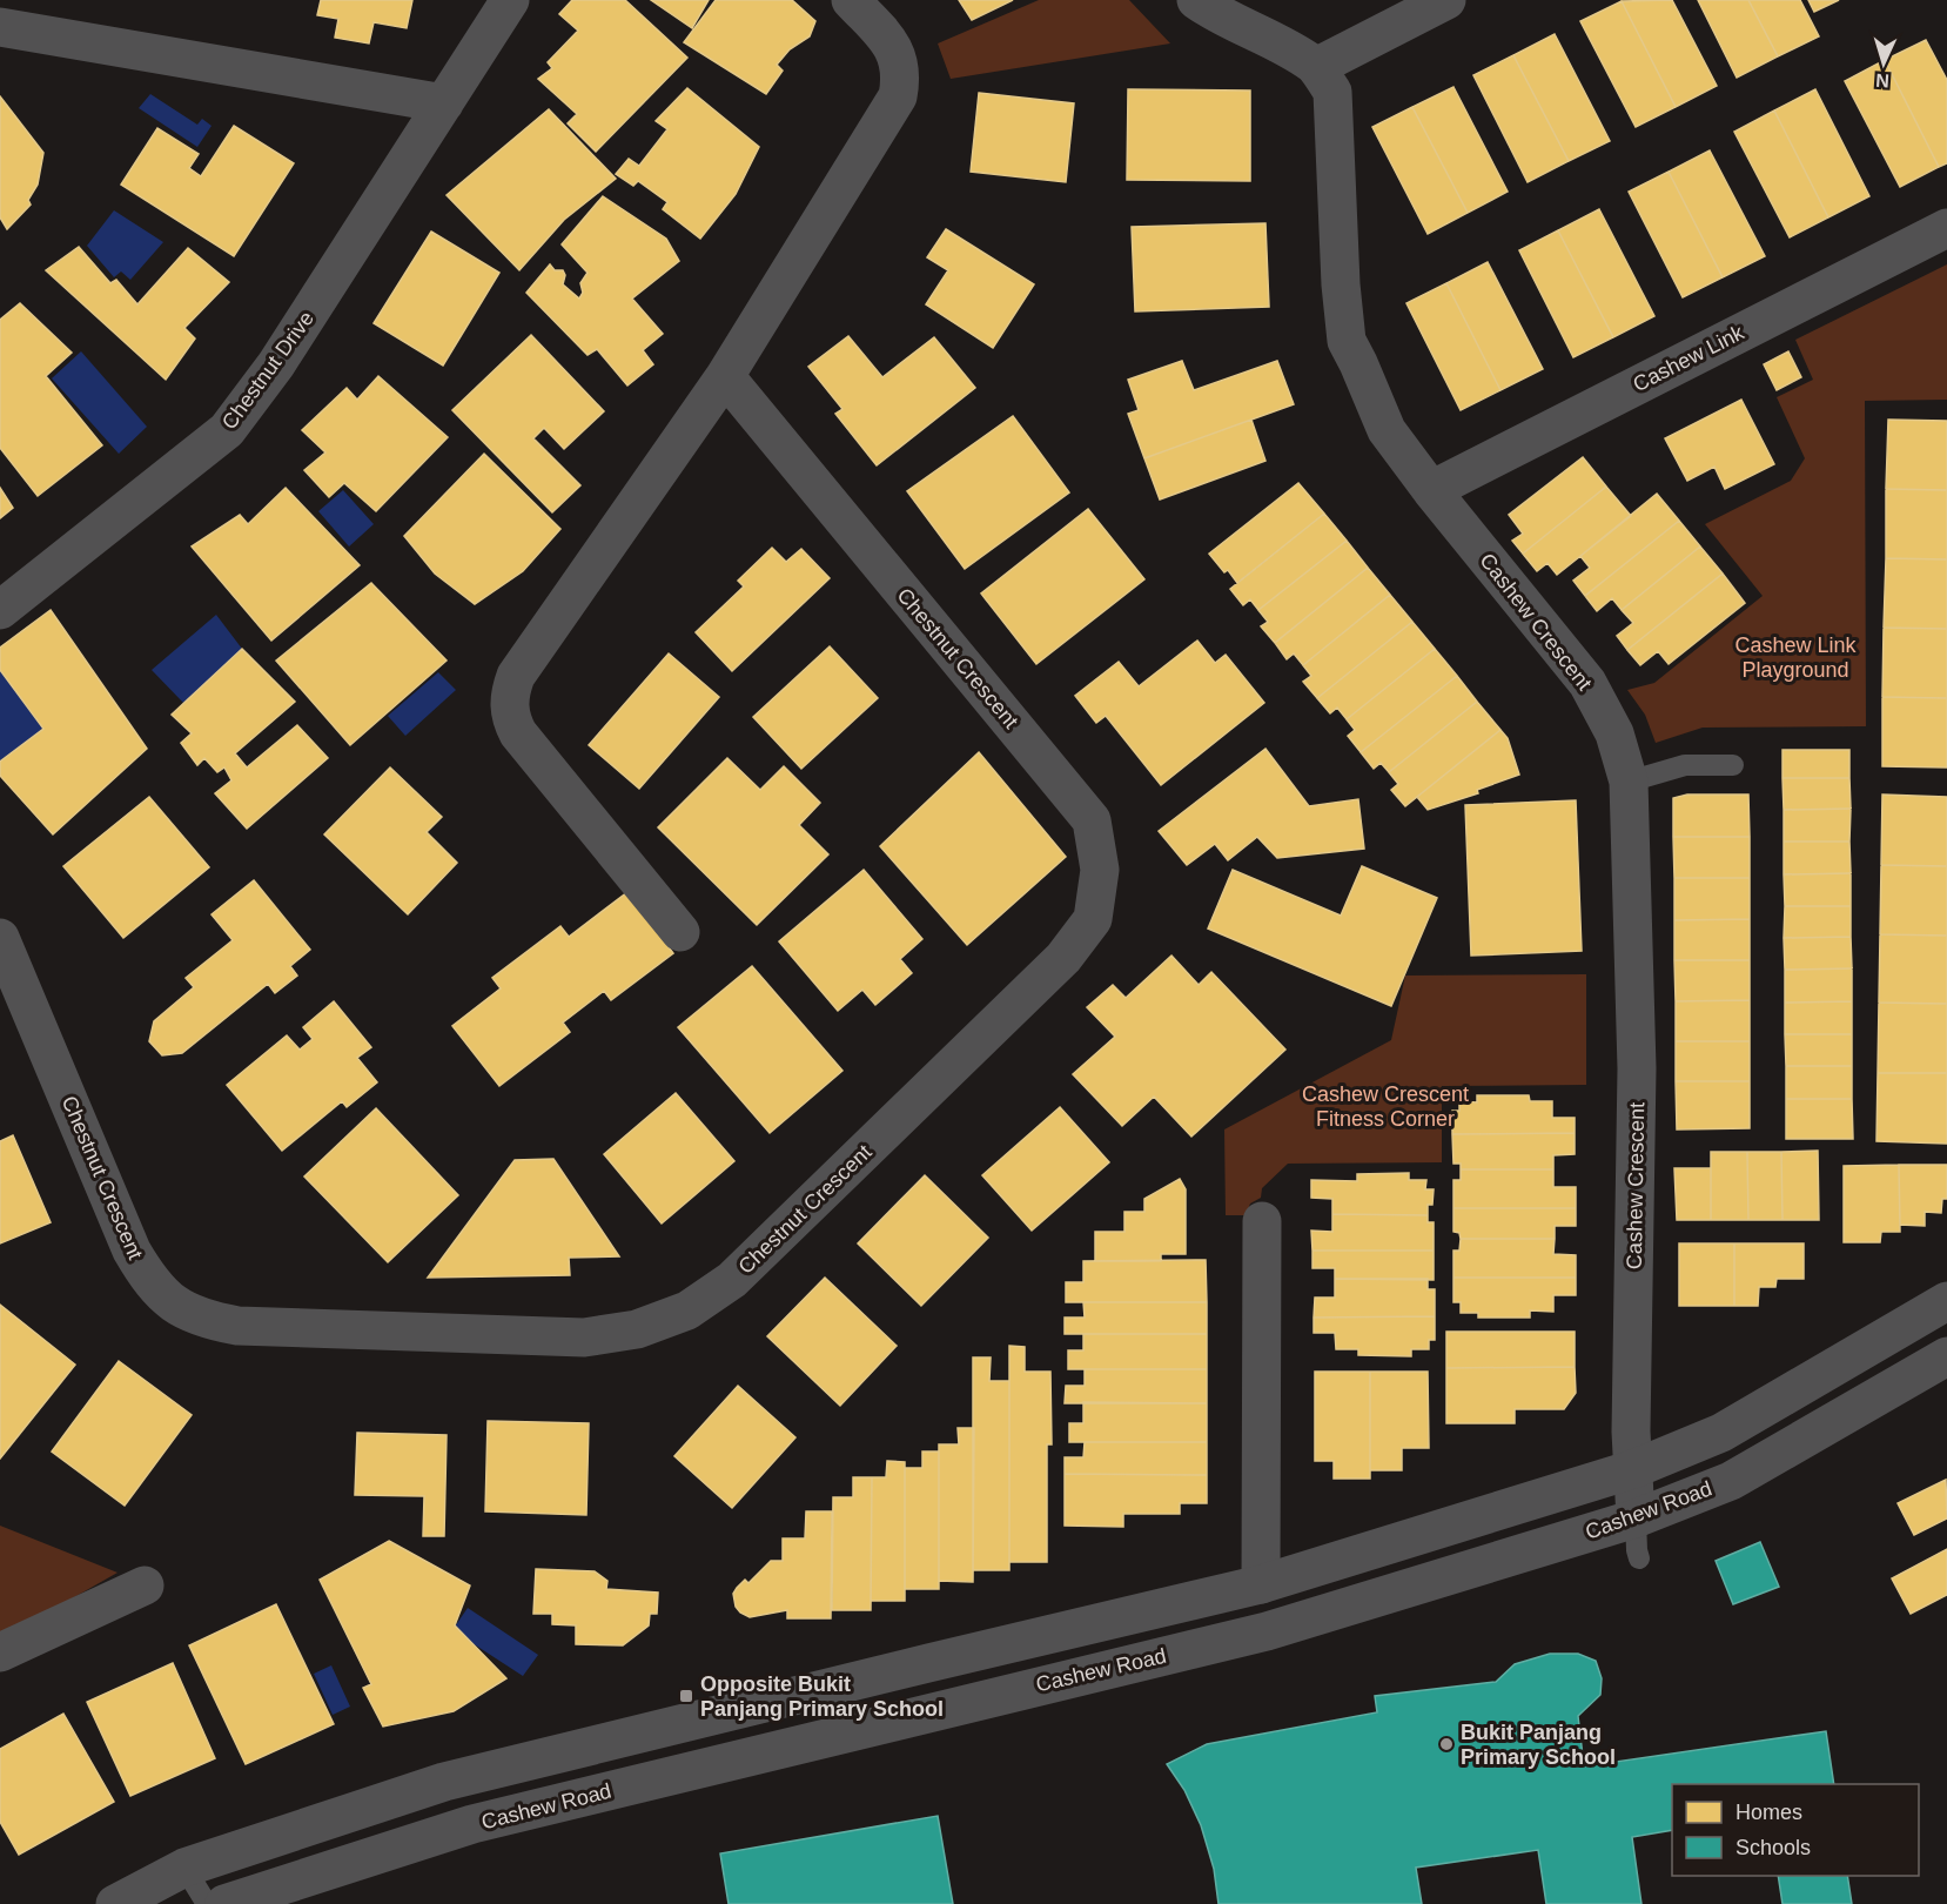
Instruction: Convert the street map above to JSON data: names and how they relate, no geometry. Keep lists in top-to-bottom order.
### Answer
{
  "streets": {
    "street": [
      "Cashew Link",
      "Chestnut Drive",
      "Cashew Crescent",
      "Chestnut Crescent",
      "Cashew Road"
    ]
  },
  "crossings": [
    ["Cashew Link", "Cashew Crescent"],
    ["Cashew Crescent", "Cashew Road"]
  ],
  "parks": ["Cashew Link Playground", "Cashew Crescent Fitness Corner"],
  "places": {
    "transit": ["Opposite Bukit Panjang Primary School"],
    "other": ["Bukit Panjang Primary School"]
  },
  "legend": ["Homes", "Schools"],
  "north": "bottom"
}
